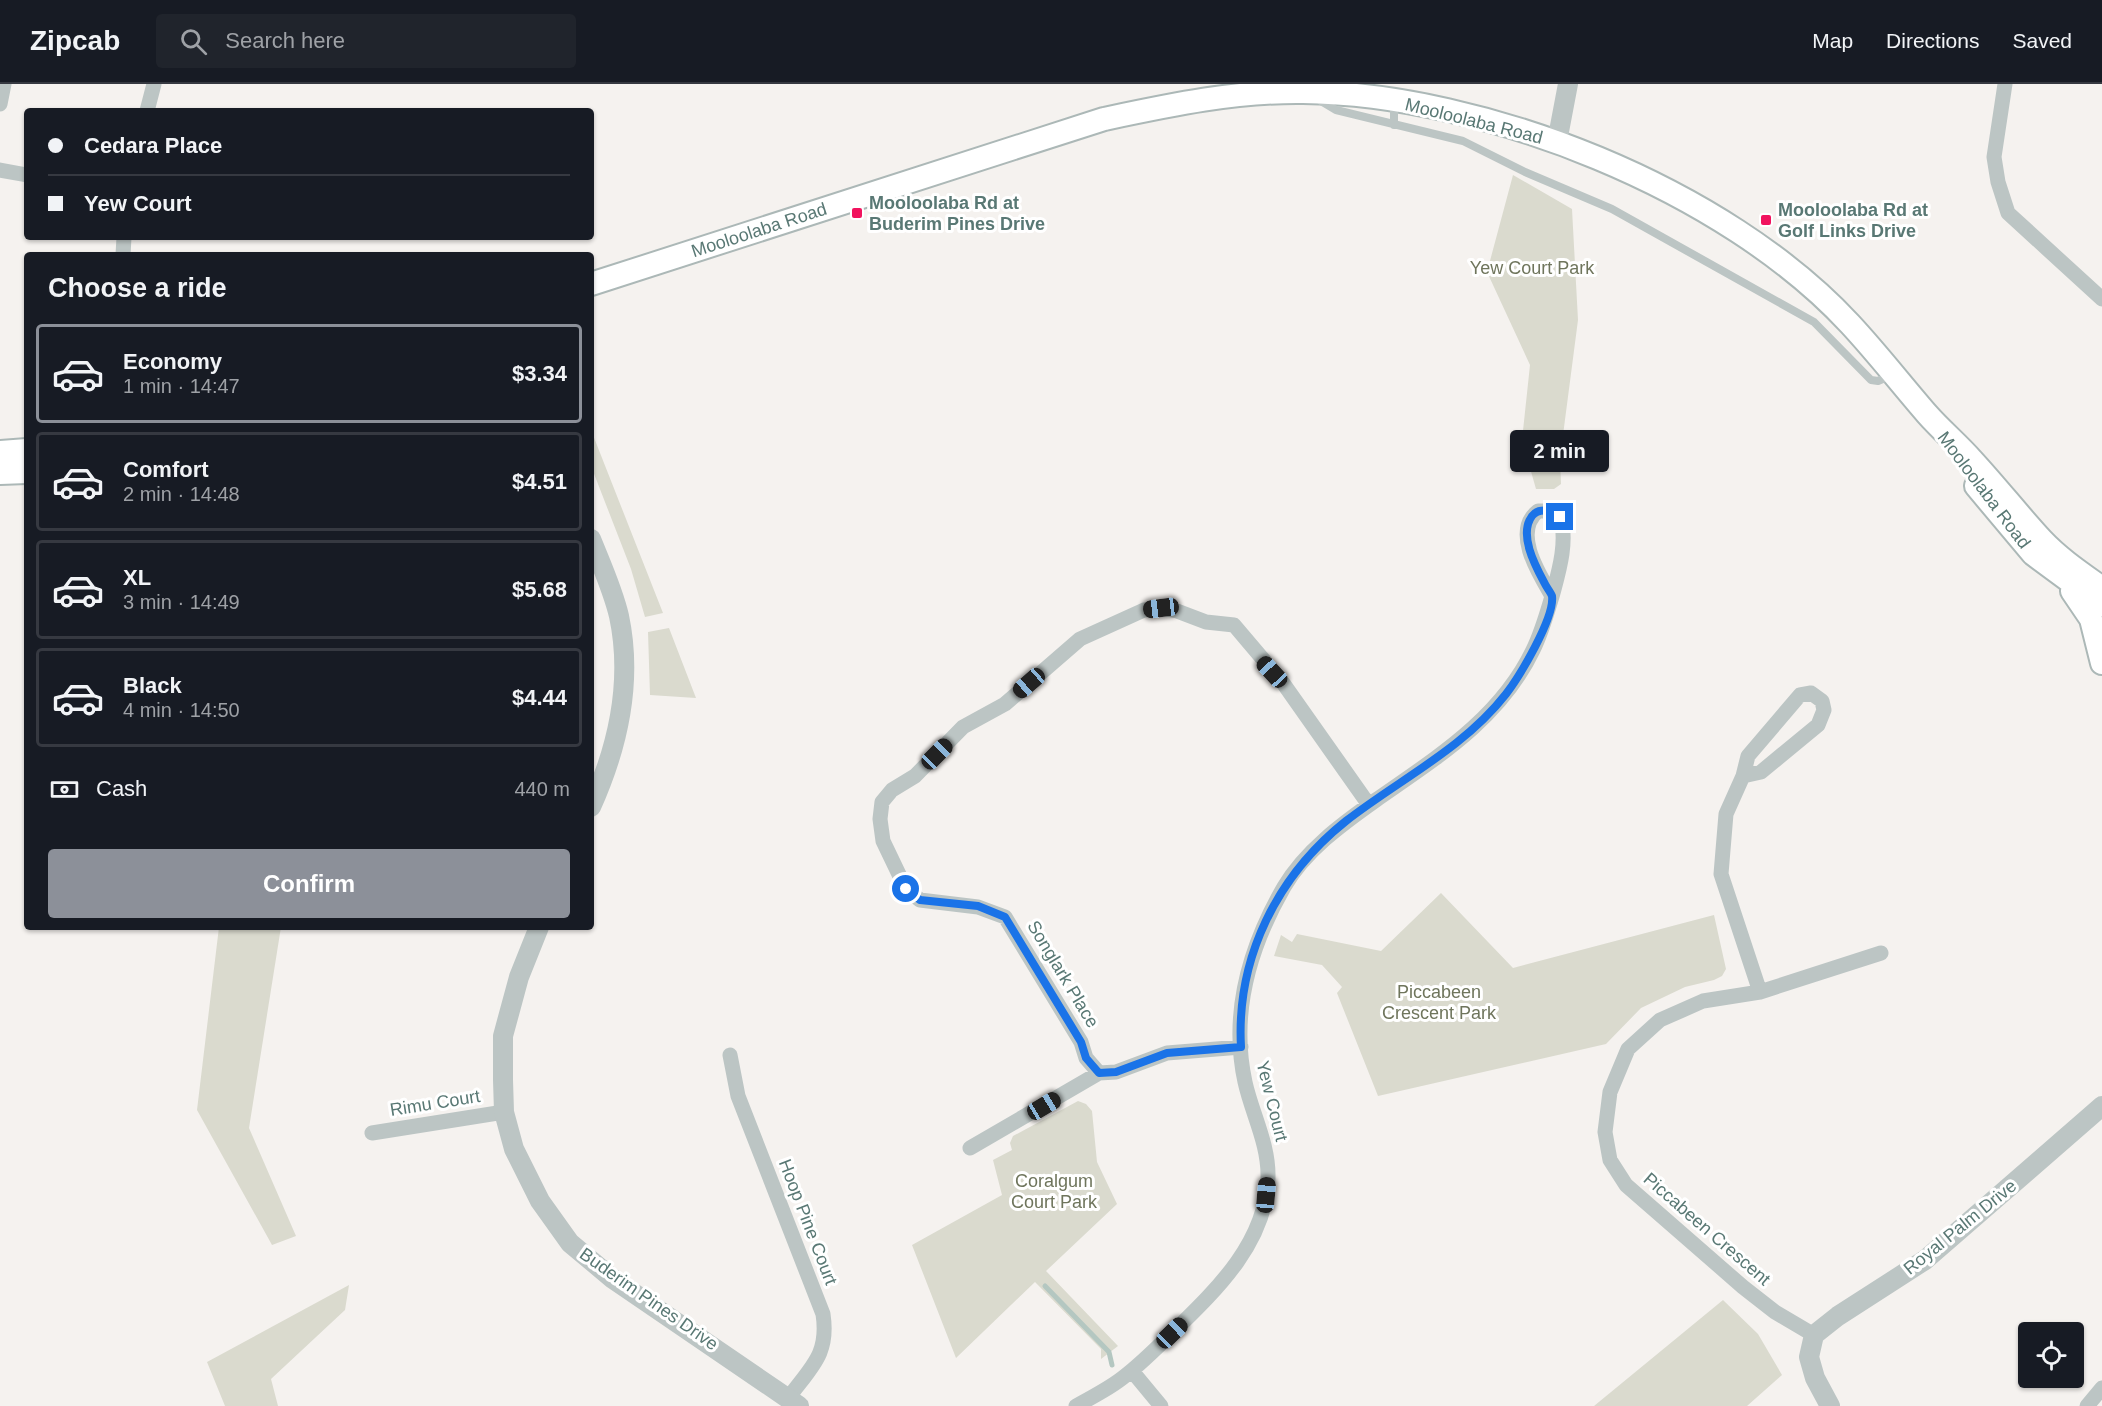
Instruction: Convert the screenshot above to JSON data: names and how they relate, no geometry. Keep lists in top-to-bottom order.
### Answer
{
  "streets": {
    "main road": ["Mooloolaba Road"],
    "street": [
      "Songlark Place",
      "Yew Court",
      "Rimu Court",
      "Hoop Pine Court",
      "Royal Palm Drive",
      "Piccabeen Crescent",
      "Buderim Pines Drive"
    ]
  },
  "crossings": [
    ["Songlark Place", "Yew Court"],
    ["Rimu Court", "Buderim Pines Drive"],
    ["Hoop Pine Court", "Buderim Pines Drive"],
    ["Royal Palm Drive", "Piccabeen Crescent"]
  ],
  "parks": ["Yew Court Park", "Piccabeen Crescent Park", "Coralgum Court Park"],
  "places": {
    "transit": ["Mooloolaba Rd at Buderim Pines Drive", "Mooloolaba Rd at Golf Links Drive"]
  },
  "page": {
    "header": "Zipcab",
    "search": "Search here",
    "nav": ["Map", "Directions", "Saved"],
    "banner": ["Cedara Place", "Yew Court"],
    "heading": "Choose a ride",
    "list": [
      {
        "name": "Economy",
        "note": "1 min · 14:47",
        "value": "$3.34"
      },
      {
        "name": "Comfort",
        "note": "2 min · 14:48",
        "value": "$4.51"
      },
      {
        "name": "XL",
        "note": "3 min · 14:49",
        "value": "$5.68"
      },
      {
        "name": "Black",
        "note": "4 min · 14:50",
        "value": "$4.44"
      }
    ],
    "bubble": "2 min",
    "pay": ["Cash", "440 m"],
    "buttons": "Confirm"
  }
}
